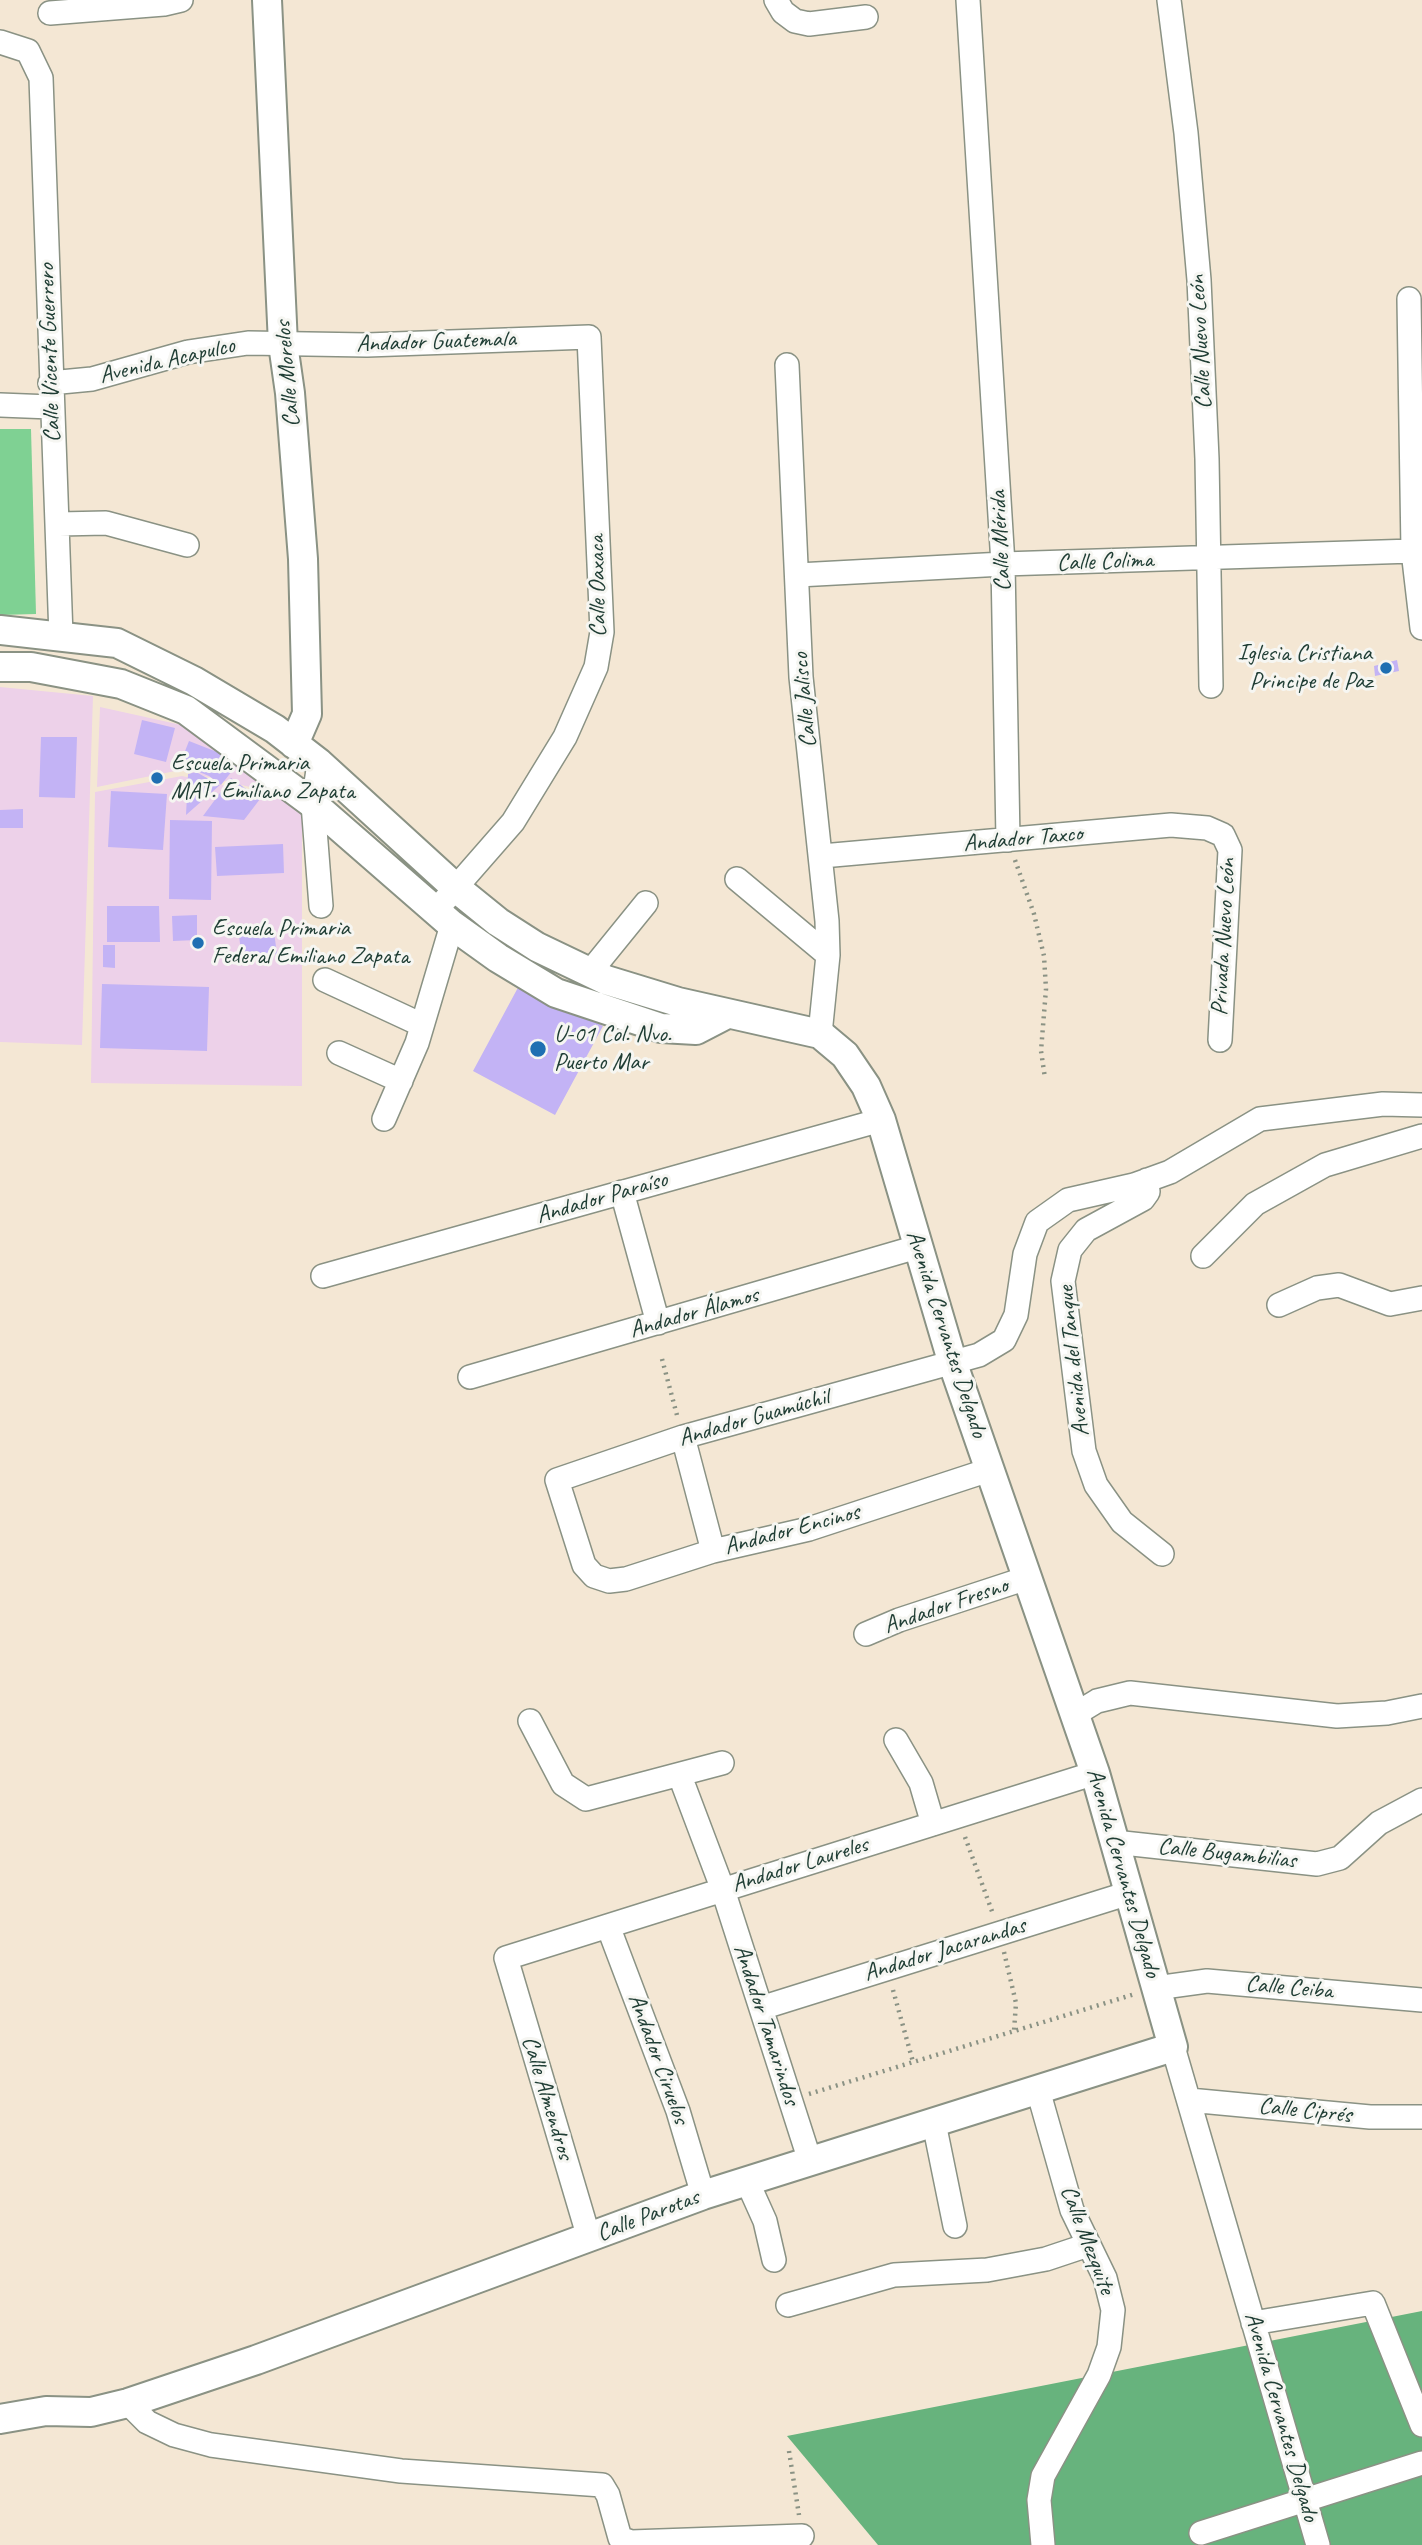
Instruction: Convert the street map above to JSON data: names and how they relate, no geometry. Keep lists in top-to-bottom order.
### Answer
{
  "streets": {
    "street": [
      "Andador Guatemala",
      "Calle Nuevo León",
      "Calle Vicente Guerrero",
      "Avenida Acapulco",
      "Calle Morelos",
      "Calle Mérida",
      "Calle Colima",
      "Calle Oaxaca",
      "Calle Jalisco",
      "Andador Taxco",
      "Privada Nuevo León",
      "Andador Paraíso",
      "Andador Álamos",
      "Avenida Cervantes Delgado",
      "Avenida del Tanque",
      "Andador Guamúchil",
      "Andador Encinos",
      "Andador Fresno",
      "Calle Bugambilias",
      "Andador Laureles",
      "Andador Jacarandas",
      "Calle Ceiba",
      "Andador Tamarindos",
      "Andador Ciruelos",
      "Calle Almendros",
      "Calle Ciprés",
      "Calle Parotas",
      "Calle Mezquite"
    ]
  },
  "crossings": [
    ["Andador Guatemala", "Avenida Acapulco"],
    ["Andador Guatemala", "Calle Morelos"],
    ["Andador Guatemala", "Calle Oaxaca"],
    ["Calle Nuevo León", "Calle Colima"],
    ["Calle Vicente Guerrero", "Avenida Acapulco"],
    ["Calle Vicente Guerrero", "Avenida Cervantes Delgado"],
    ["Avenida Acapulco", "Calle Morelos"],
    ["Calle Morelos", "Avenida Cervantes Delgado"],
    ["Calle Mérida", "Calle Colima"],
    ["Calle Mérida", "Andador Taxco"],
    ["Calle Colima", "Calle Jalisco"],
    ["Calle Oaxaca", "Avenida Cervantes Delgado"],
    ["Calle Jalisco", "Andador Taxco"],
    ["Calle Jalisco", "Avenida Cervantes Delgado"],
    ["Andador Taxco", "Privada Nuevo León"],
    ["Andador Paraíso", "Avenida Cervantes Delgado"],
    ["Andador Álamos", "Avenida Cervantes Delgado"],
    ["Avenida Cervantes Delgado", "Andador Guamúchil"],
    ["Avenida Cervantes Delgado", "Andador Encinos"],
    ["Avenida Cervantes Delgado", "Andador Fresno"],
    ["Avenida Cervantes Delgado", "Calle Bugambilias"],
    ["Avenida Cervantes Delgado", "Andador Laureles"],
    ["Avenida Cervantes Delgado", "Andador Jacarandas"],
    ["Avenida Cervantes Delgado", "Calle Ceiba"],
    ["Avenida Cervantes Delgado", "Calle Ciprés"],
    ["Avenida Cervantes Delgado", "Calle Parotas"],
    ["Andador Guamúchil", "Andador Encinos"],
    ["Andador Laureles", "Andador Tamarindos"],
    ["Andador Laureles", "Andador Ciruelos"],
    ["Andador Laureles", "Calle Almendros"],
    ["Andador Jacarandas", "Andador Tamarindos"],
    ["Andador Tamarindos", "Calle Parotas"],
    ["Andador Ciruelos", "Calle Parotas"],
    ["Calle Almendros", "Calle Parotas"],
    ["Calle Parotas", "Calle Mezquite"]
  ],
  "places": [
    "Iglesia Cristiana Principe de Paz",
    "Escuela Primaria MAT. Emiliano Zapata",
    "Escuela Primaria Federal Emiliano Zapata",
    "U-01 Col. Nvo. Puerto Mar"
  ]
}
